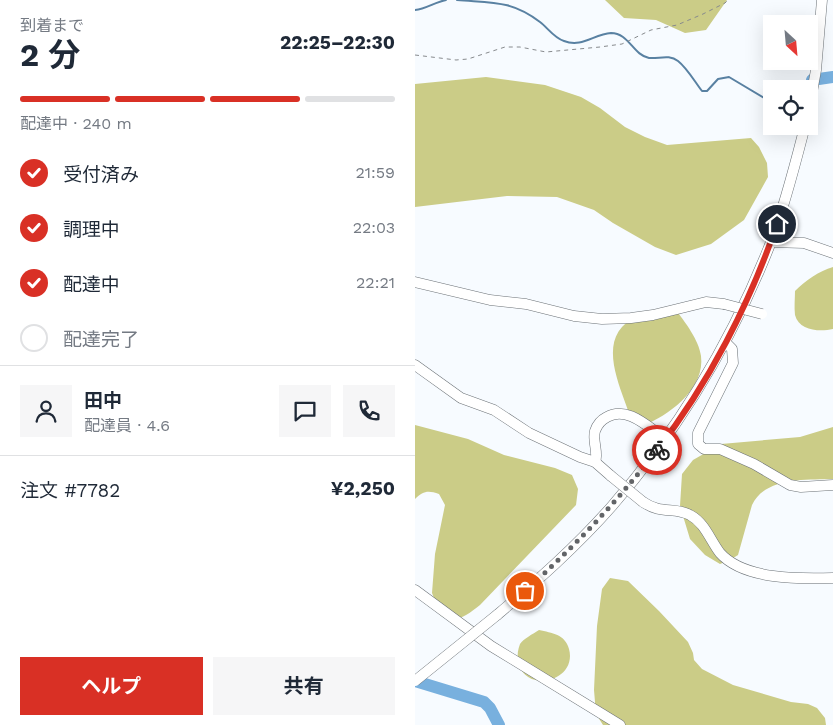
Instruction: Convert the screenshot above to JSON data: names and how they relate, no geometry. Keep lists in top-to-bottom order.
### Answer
{
  "north": "bottom right",
  "page": {
    "heading": ["2 分", "到着まで", "22:25–22:30"],
    "panel": [
      "田中",
      "配達員 · 4.6",
      "注文 #7782",
      "¥2,250"
    ],
    "bar": "配達中 · 240 m",
    "list": [
      ["受付済み", "21:59"],
      ["調理中", "22:03"],
      ["配達中", "22:21"],
      "配達完了"
    ],
    "buttons": ["ヘルプ", "共有"]
  }
}
